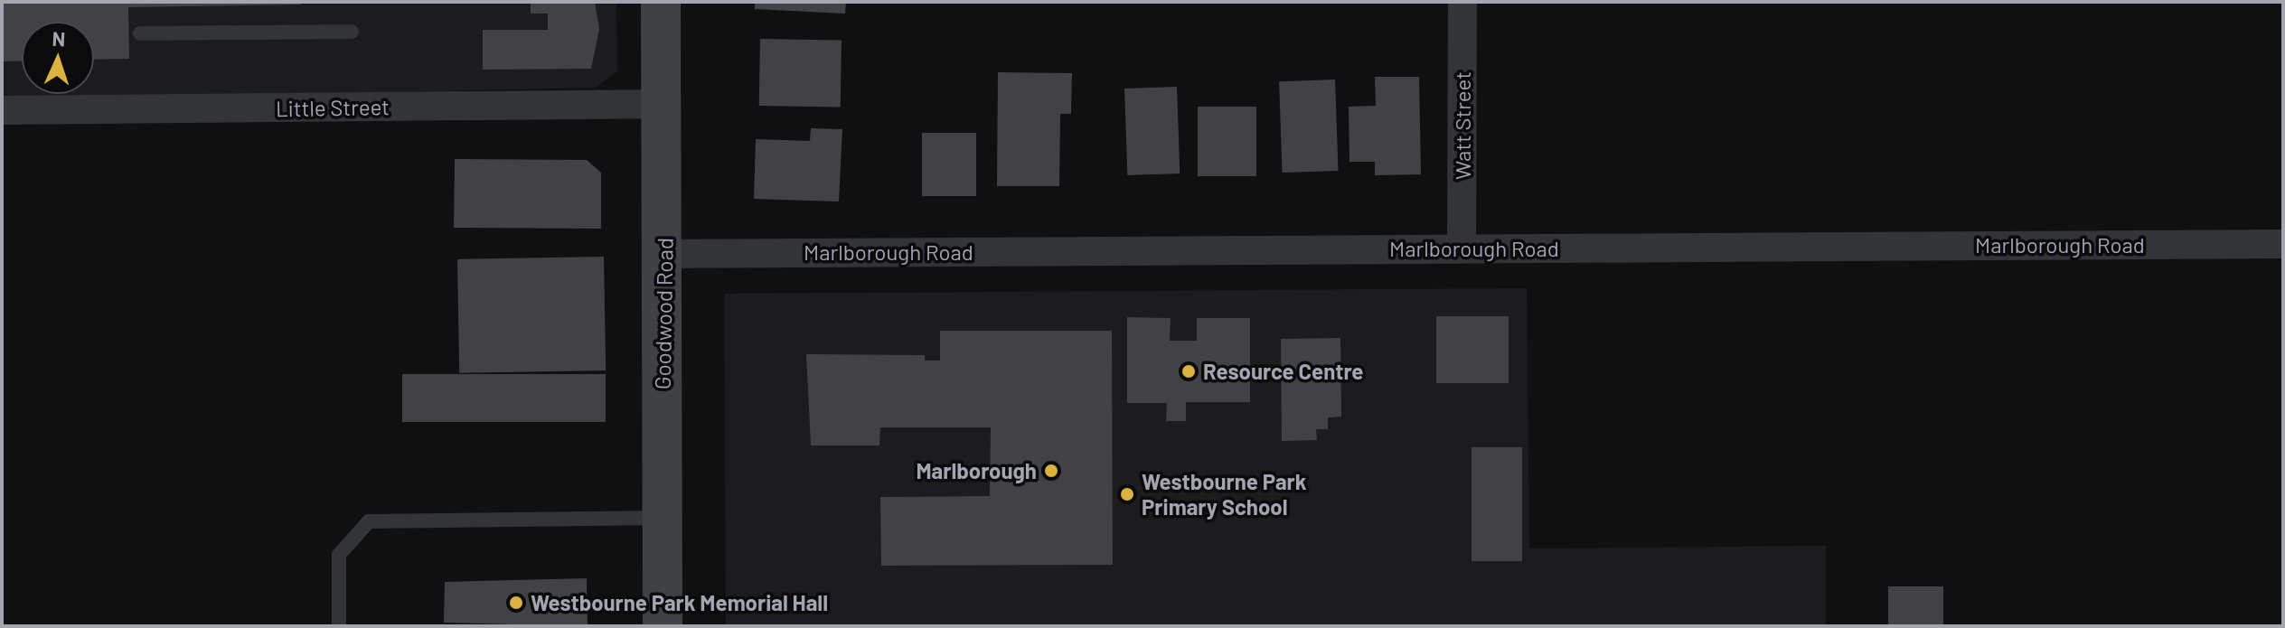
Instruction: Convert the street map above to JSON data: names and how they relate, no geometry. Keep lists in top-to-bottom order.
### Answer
{
  "streets": {
    "main road": ["Goodwood Road"],
    "street": ["Little Street", "Watt Street", "Marlborough Road"]
  },
  "crossings": [
    ["Little Street", "Goodwood Road"],
    ["Watt Street", "Marlborough Road"],
    ["Marlborough Road", "Goodwood Road"]
  ],
  "places": [
    "Resource Centre",
    "Marlborough",
    "Westbourne Park Primary School",
    "Westbourne Park Memorial Hall"
  ],
  "north": "top"
}
